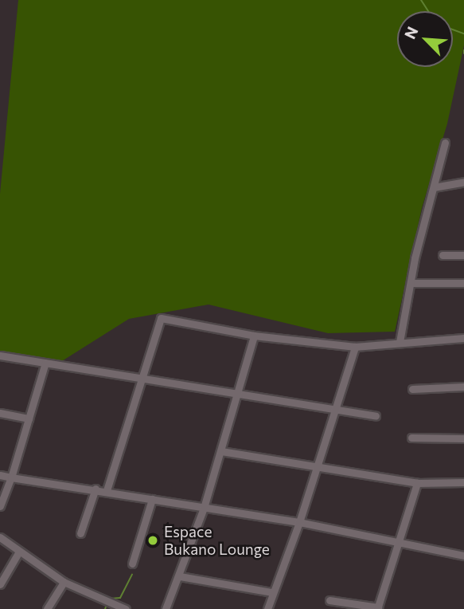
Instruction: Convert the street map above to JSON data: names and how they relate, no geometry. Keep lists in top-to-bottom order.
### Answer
{
  "places": ["Espace Bukano Lounge"],
  "north": "top left"
}
